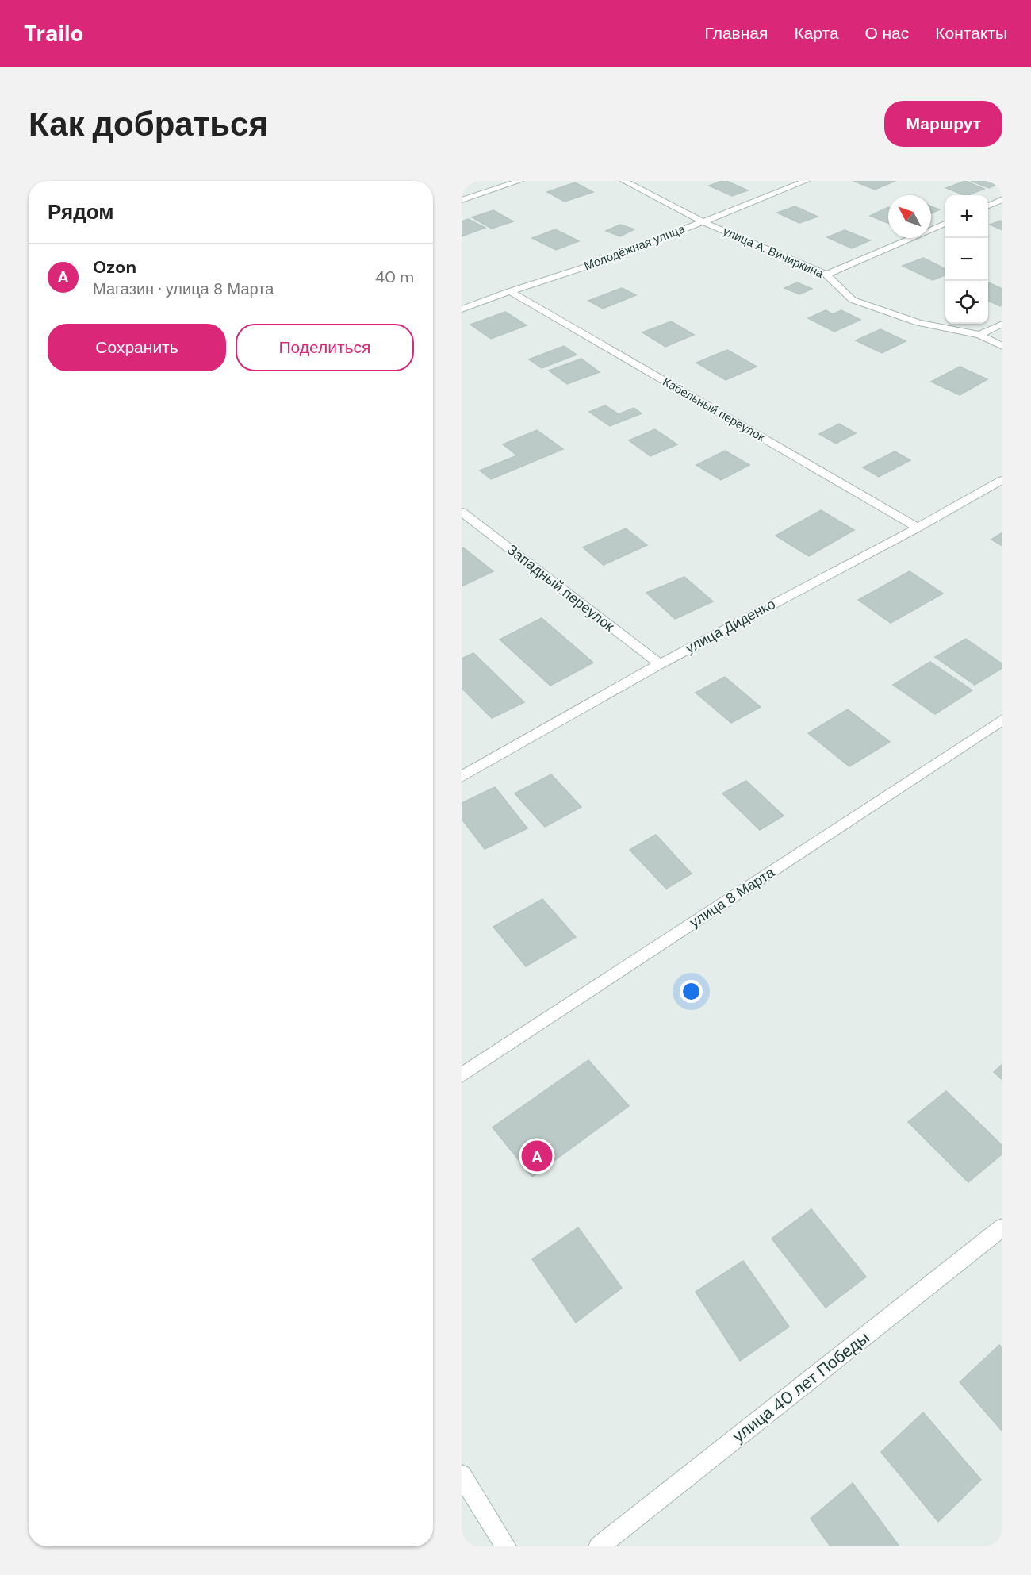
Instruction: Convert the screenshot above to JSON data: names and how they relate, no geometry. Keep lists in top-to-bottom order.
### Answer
{
  "streets": {
    "street": [
      "Молодёжная улица",
      "улица А. Вичиркина",
      "Кабельный переулок",
      "Западный переулок",
      "улица Диденко",
      "улица 8 Марта",
      "улица 40 лет Победы"
    ]
  },
  "crossings": [
    ["Молодёжная улица", "улица А. Вичиркина"],
    ["Молодёжная улица", "Кабельный переулок"],
    ["Кабельный переулок", "улица Диденко"],
    ["Западный переулок", "улица Диденко"]
  ],
  "north": "top left",
  "page": {
    "header": "Trailo",
    "nav": [
      "Главная",
      "Карта",
      "О нас",
      "Контакты"
    ],
    "buttons": [
      "Маршрут",
      ["Сохранить", "Поделиться"]
    ],
    "title": "Как добраться",
    "heading": "Рядом",
    "map_buttons": ["+", "−"],
    "list": [
      {
        "mark": "A",
        "name": "Ozon",
        "note": "Магазин · улица 8 Марта",
        "value": "40 m"
      }
    ],
    "pins": "A"
  }
}
